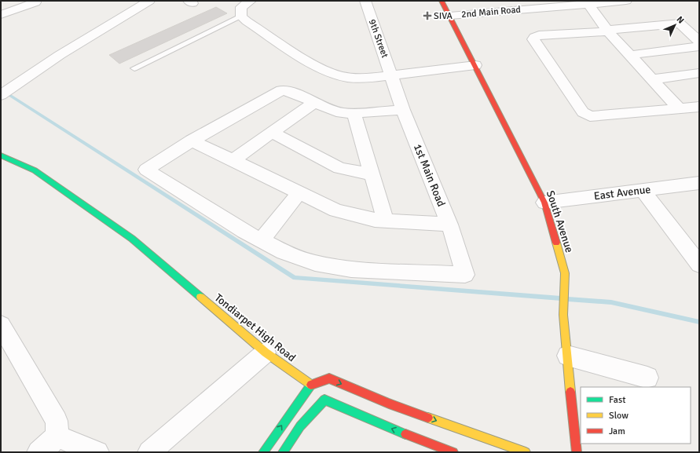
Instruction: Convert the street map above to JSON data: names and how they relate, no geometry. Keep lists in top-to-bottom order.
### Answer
{
  "streets": {
    "street": [
      "2nd Main Road",
      "9th Street",
      "1st Main Road",
      "East Avenue",
      "South Avenue",
      "Tondiarpet High Road"
    ]
  },
  "crossings": [
    ["2nd Main Road", "South Avenue"],
    ["9th Street", "1st Main Road"],
    ["East Avenue", "South Avenue"]
  ],
  "places": {
    "health": ["SIVA"]
  },
  "legend": ["Fast", "Slow", "Jam"],
  "north": "top right"
}
